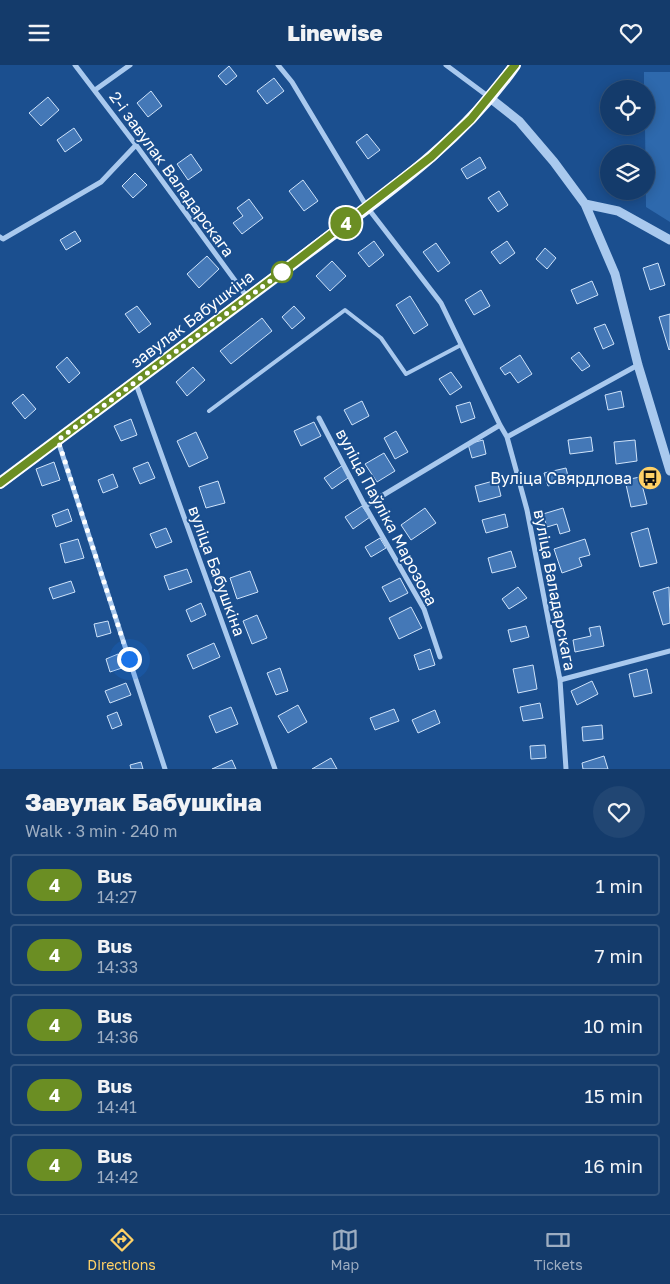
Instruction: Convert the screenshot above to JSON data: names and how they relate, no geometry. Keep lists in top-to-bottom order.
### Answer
{
  "streets": {
    "main road": ["завулак Бабушкіна"],
    "street": [
      "2-і завулак Валадарскага",
      "вуліца Паўліка Марозова",
      "вуліца Бабушкіна",
      "вуліца Валадарскага"
    ]
  },
  "crossings": [
    ["2-і завулак Валадарскага", "завулак Бабушкіна"],
    ["завулак Бабушкіна", "вуліца Бабушкіна"],
    ["завулак Бабушкіна", "вуліца Валадарскага"]
  ],
  "places": {
    "bus stop": ["Вуліца Свярдлова"]
  },
  "lines": ["bus line 4"],
  "page": {
    "header": "Linewise",
    "on_map": "4",
    "heading": ["Завулак Бабушкіна", "Walk · 3 min · 240 m"],
    "list": [
      {
        "mark": "4",
        "name": "Bus",
        "note": "14:27",
        "value": "1 min"
      },
      {
        "mark": "4",
        "name": "Bus",
        "note": "14:33",
        "value": "7 min"
      },
      {
        "mark": "4",
        "name": "Bus",
        "note": "14:36",
        "value": "10 min"
      },
      {
        "mark": "4",
        "name": "Bus",
        "note": "14:41",
        "value": "15 min"
      },
      {
        "mark": "4",
        "name": "Bus",
        "note": "14:42",
        "value": "16 min"
      }
    ],
    "tabs": ["Directions", "Map", "Tickets"]
  }
}
